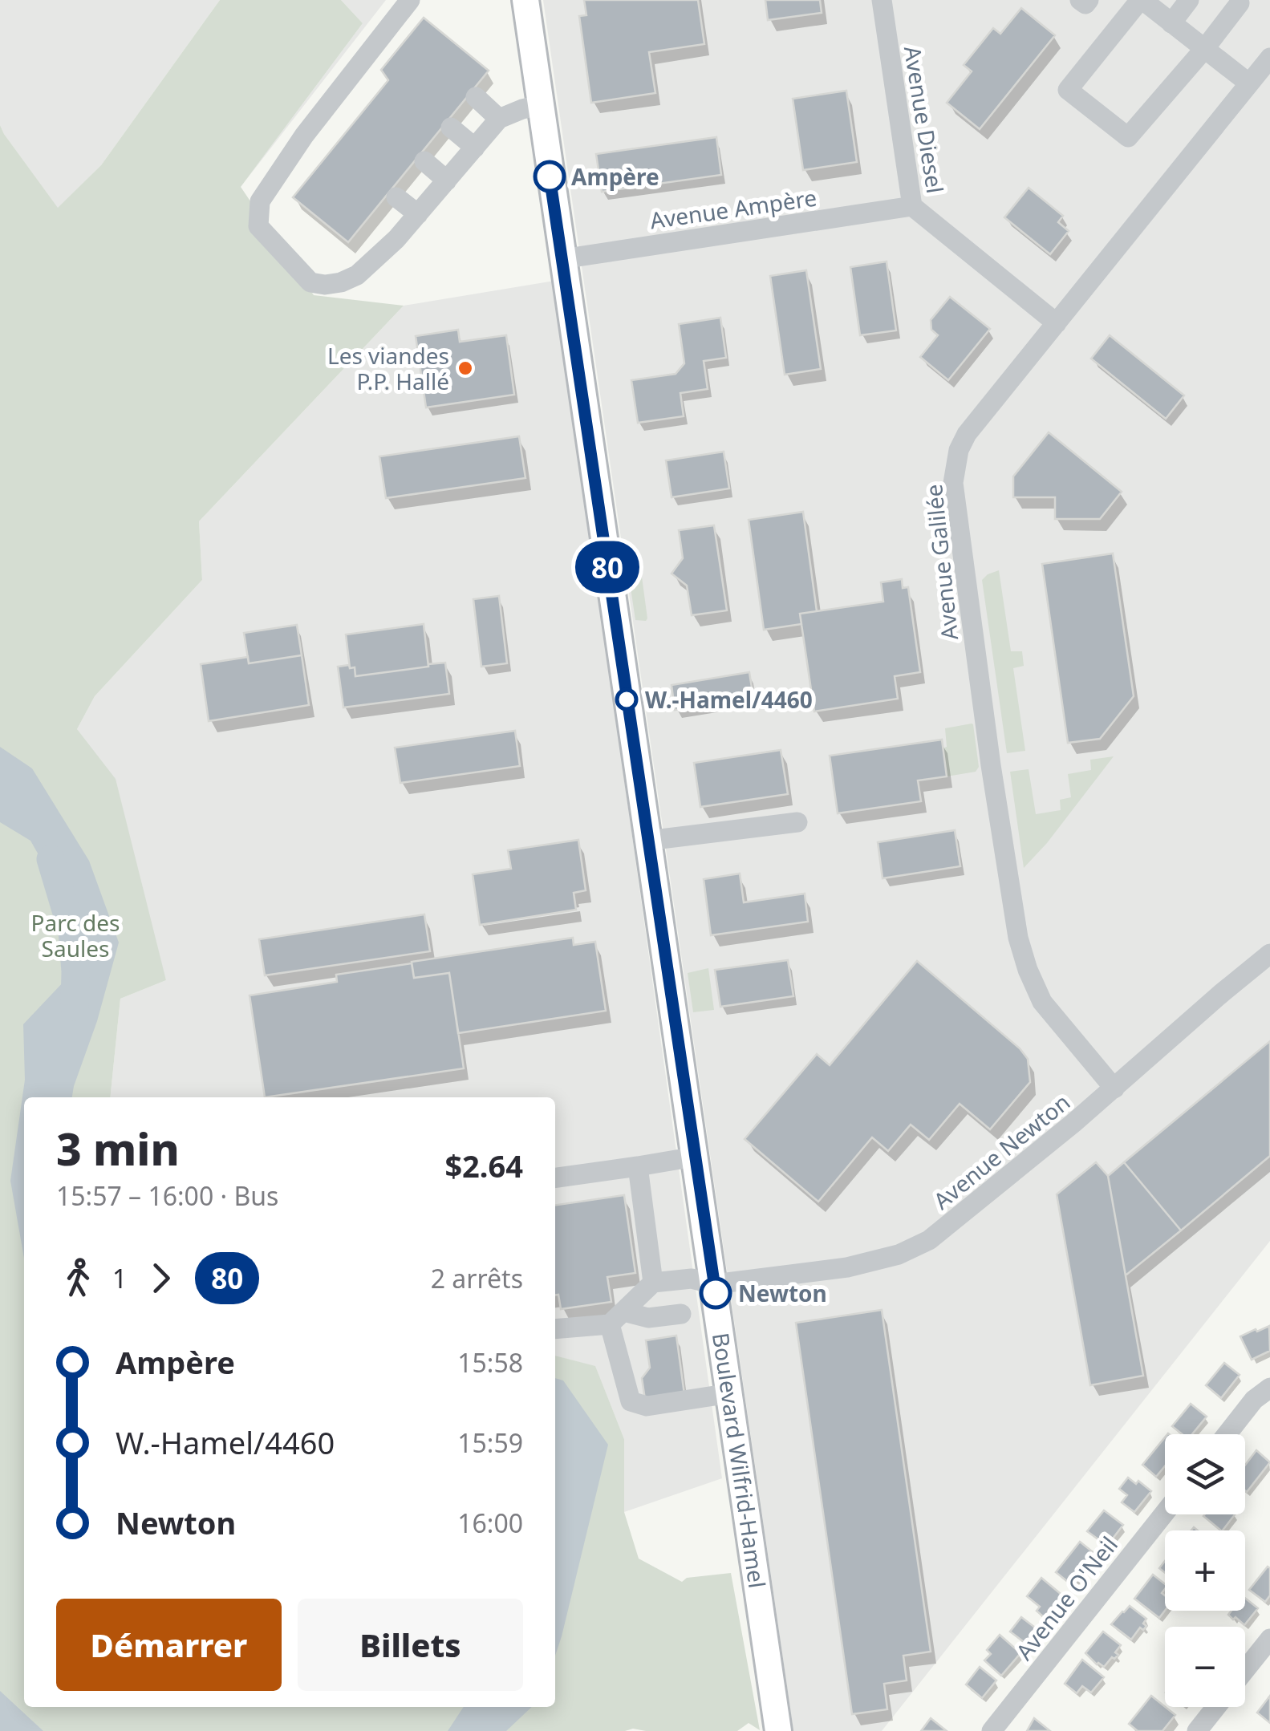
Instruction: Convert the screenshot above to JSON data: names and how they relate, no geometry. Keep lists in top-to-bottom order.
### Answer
{
  "streets": {
    "main road": ["Boulevard Wilfrid-Hamel"],
    "street": [
      "Avenue Diesel",
      "Avenue Ampère",
      "Avenue Galilée",
      "Avenue Newton",
      "Avenue O'Neil"
    ]
  },
  "crossings": [
    ["Avenue Diesel", "Avenue Ampère"],
    ["Avenue Diesel", "Avenue Galilée"],
    ["Avenue Ampère", "Boulevard Wilfrid-Hamel"],
    ["Avenue Galilée", "Avenue Newton"],
    ["Avenue Newton", "Boulevard Wilfrid-Hamel"]
  ],
  "parks": ["Parc des Saules"],
  "places": [
    "Ampère",
    "Les viandes P.P. Hallé",
    "W.-Hamel/4460",
    "Newton"
  ],
  "lines": ["bus line 80"],
  "page": {
    "on_map": "80",
    "heading": ["3 min", "15:57 – 16:00 · Bus", "$2.64"],
    "legs": ["1", "80", "2 arrêts"],
    "list": [
      {
        "name": "Ampère",
        "value": "15:58"
      },
      {
        "name": "W.-Hamel/4460",
        "value": "15:59"
      },
      {
        "name": "Newton",
        "value": "16:00"
      }
    ],
    "map_buttons": ["+", "−"],
    "buttons": ["Démarrer", "Billets"]
  }
}
